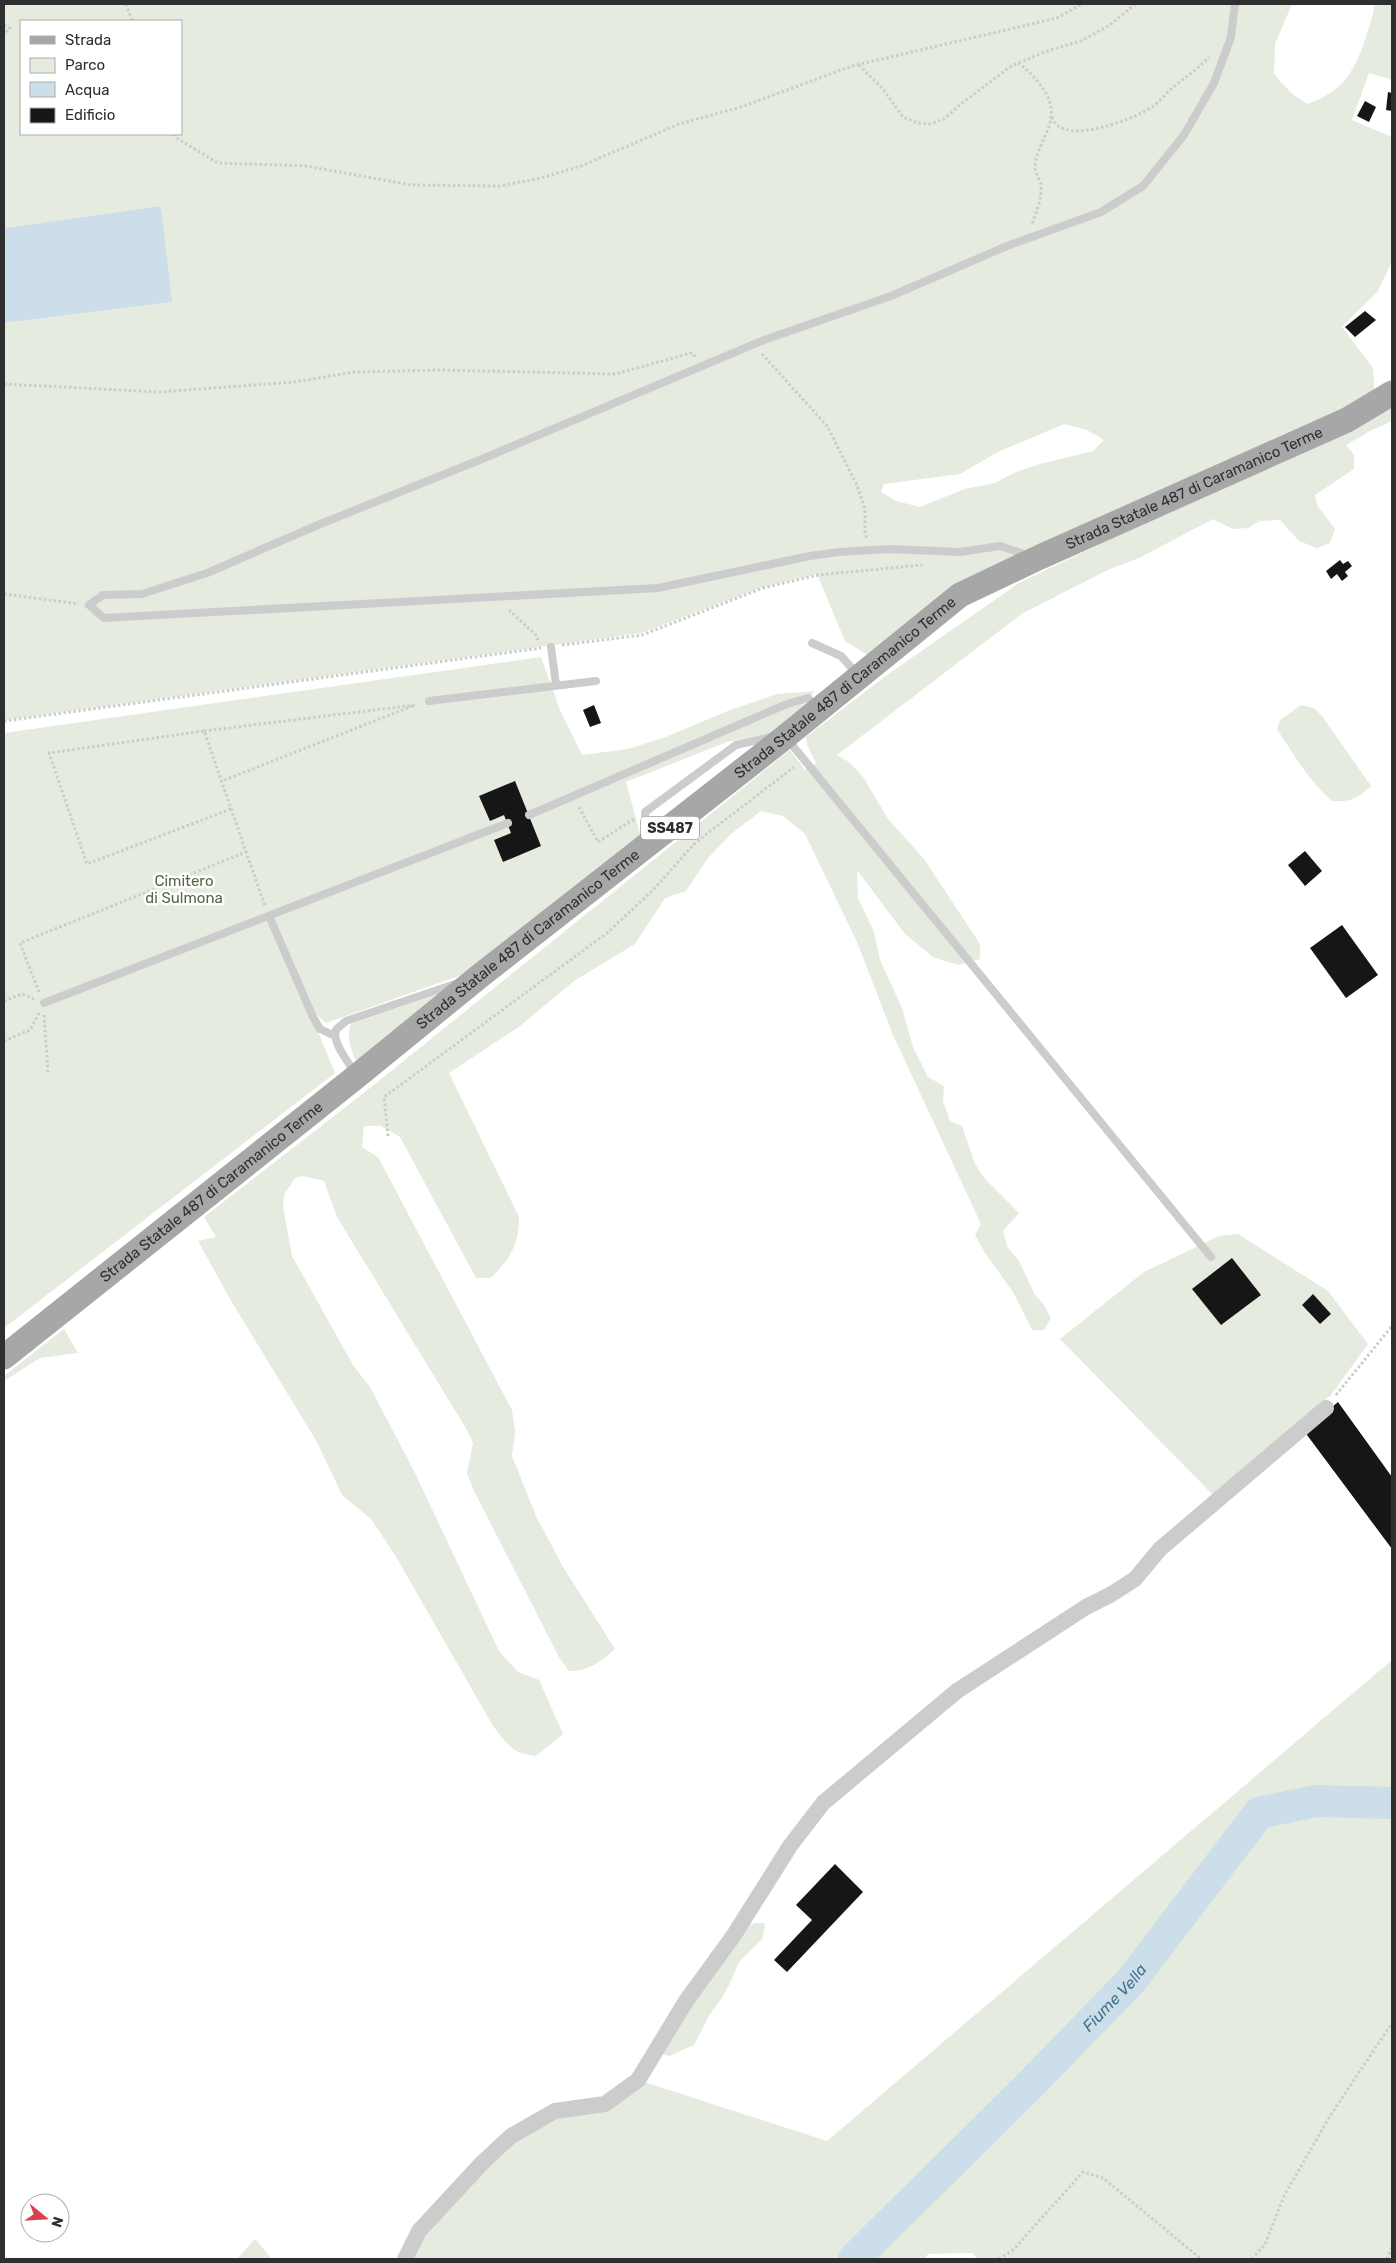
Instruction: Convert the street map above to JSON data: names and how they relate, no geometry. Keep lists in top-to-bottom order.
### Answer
{
  "streets": {
    "main road": ["Strada Statale 487 di Caramanico Terme", "SS487"]
  },
  "water": ["Fiume Vella"],
  "parks": ["Cimitero di Sulmona"],
  "legend": [
    "Strada",
    "Parco",
    "Acqua",
    "Edificio"
  ],
  "north": "right"
}
